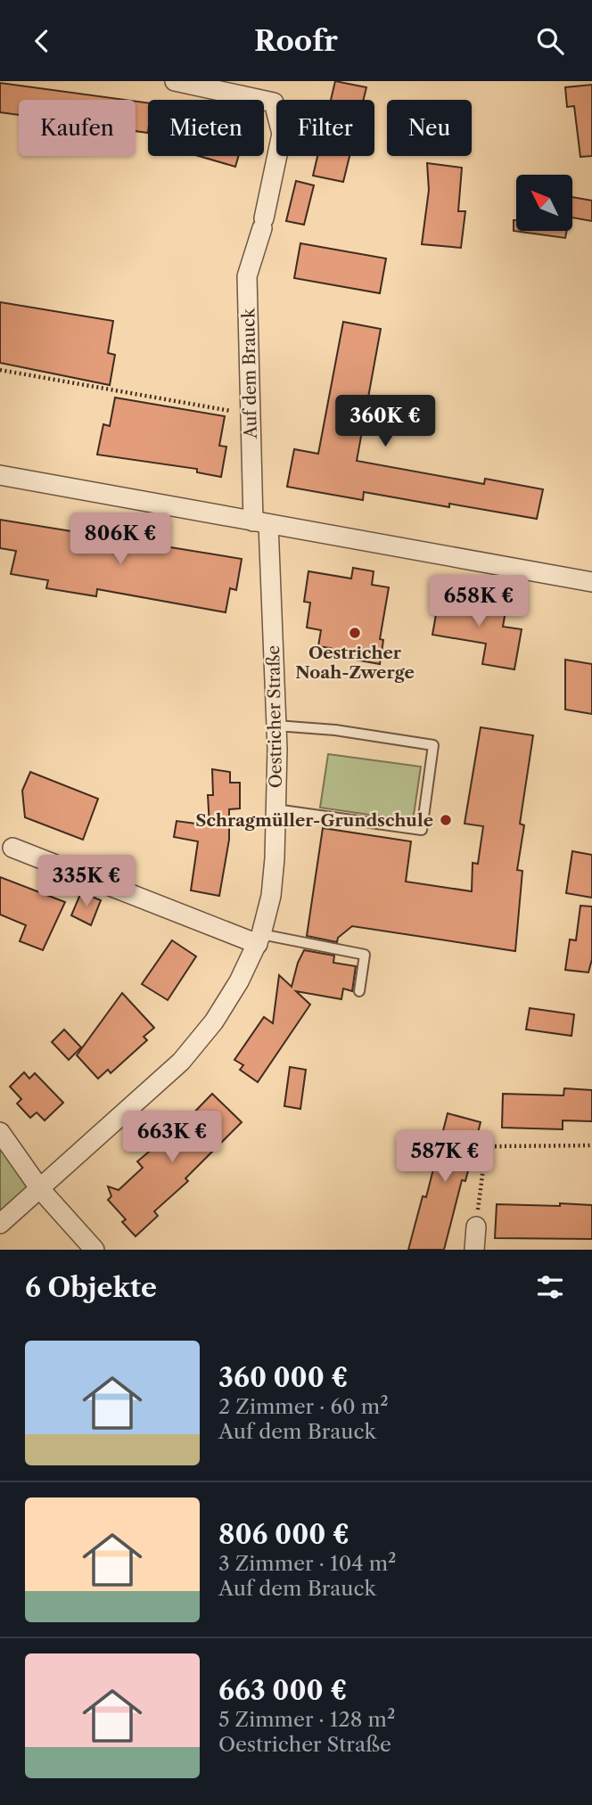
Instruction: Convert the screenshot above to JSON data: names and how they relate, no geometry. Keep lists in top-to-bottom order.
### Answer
{
  "streets": {
    "street": ["Auf dem Brauck", "Oestricher Straße"]
  },
  "crossings": [
    ["Auf dem Brauck", "Oestricher Straße"]
  ],
  "places": ["Oestricher Noah-Zwerge", "Schragmüller-Grundschule"],
  "north": "top left",
  "page": {
    "header": "Roofr",
    "chip": [
      "Kaufen",
      "Mieten",
      "Filter",
      "Neu"
    ],
    "price": [
      "360K €",
      "806K €",
      "658K €",
      "335K €",
      "663K €",
      "587K €"
    ],
    "heading": "6 Objekte",
    "list": [
      {
        "name": "360 000 €",
        "note": "2 Zimmer · 60 m² · Auf dem Brauck"
      },
      {
        "name": "806 000 €",
        "note": "3 Zimmer · 104 m² · Auf dem Brauck"
      },
      {
        "name": "663 000 €",
        "note": "5 Zimmer · 128 m² · Oestricher Straße"
      }
    ]
  }
}
